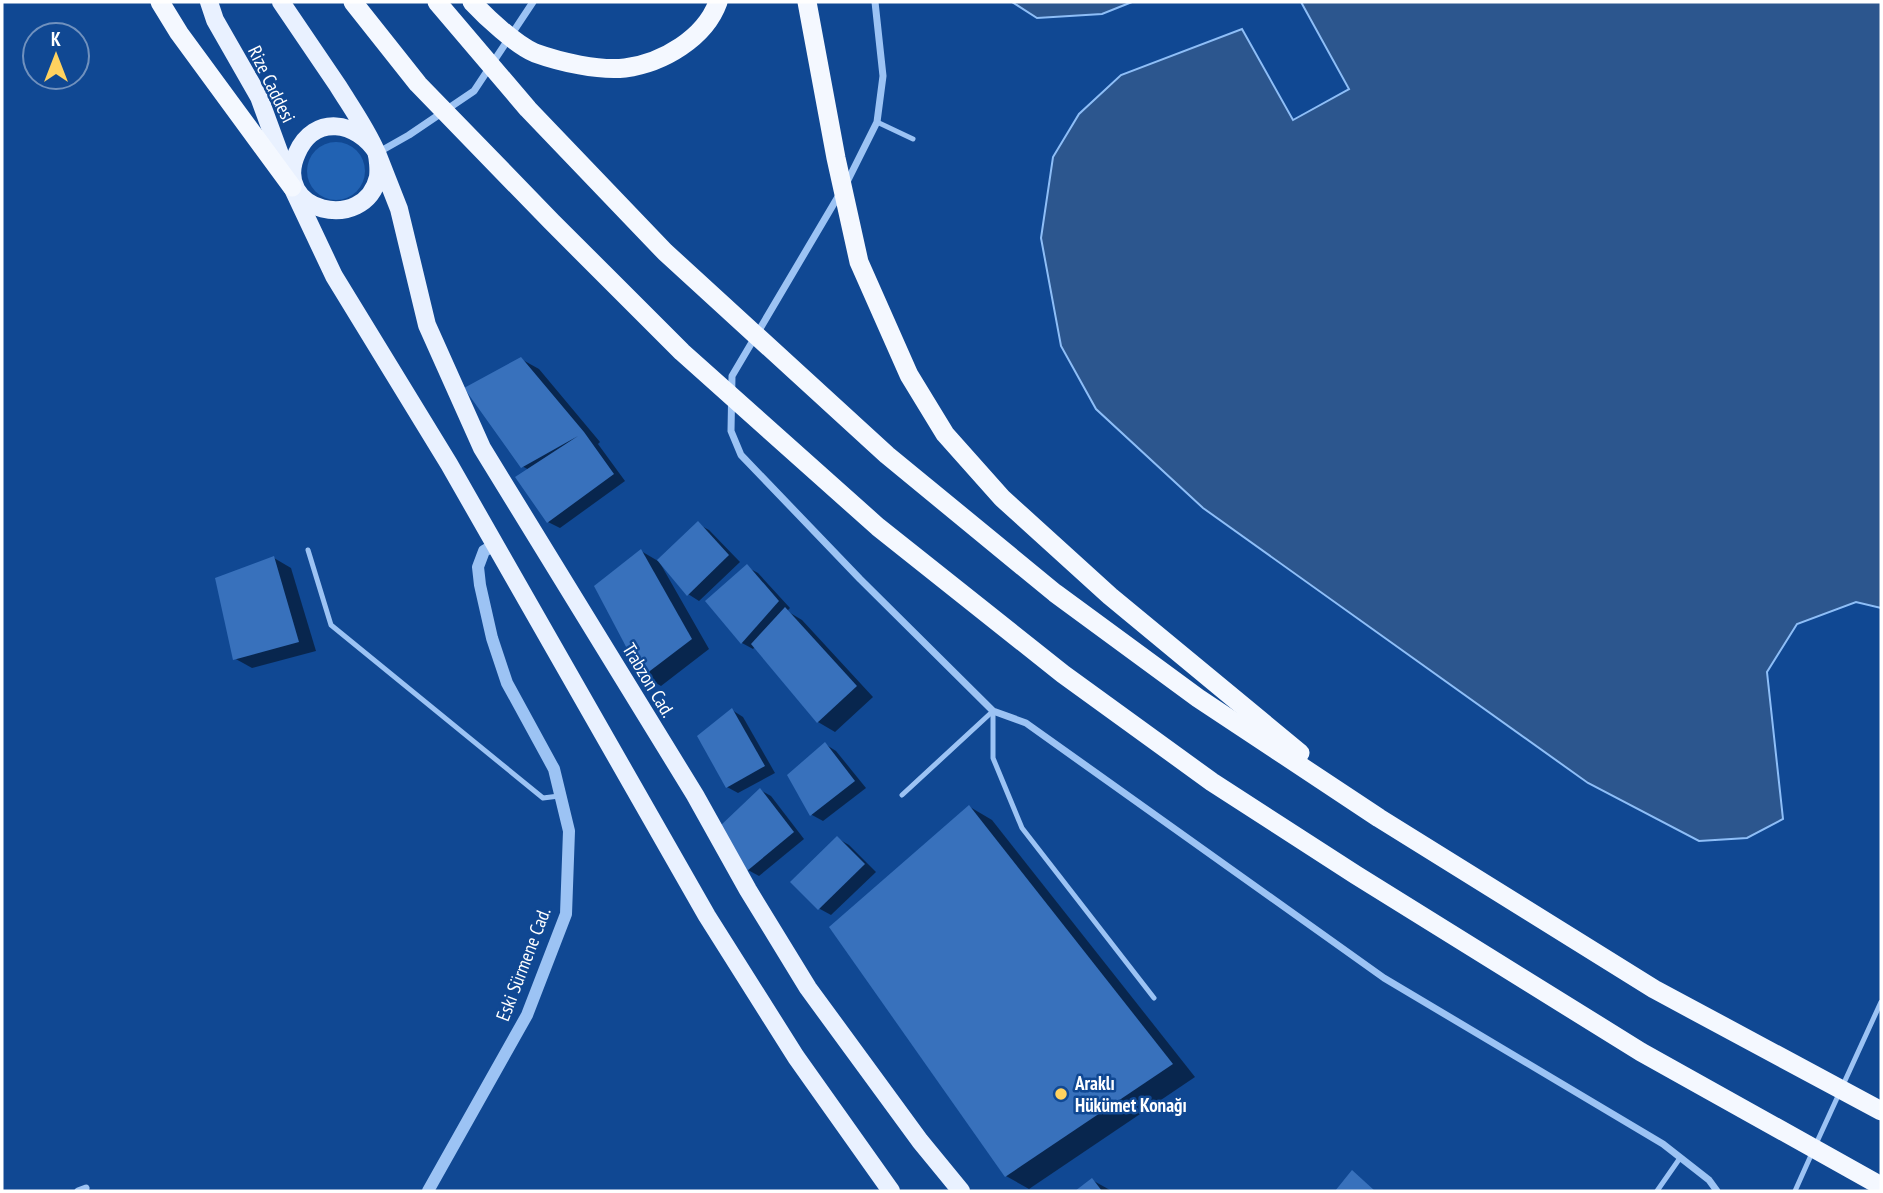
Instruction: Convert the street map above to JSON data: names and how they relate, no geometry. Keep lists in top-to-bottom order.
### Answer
{
  "streets": {
    "main road": ["Rize Caddesi", "Trabzon Cad."],
    "street": ["Eski Sürmene Cad."]
  },
  "crossings": [
    ["Rize Caddesi", "Trabzon Cad."]
  ],
  "places": ["Araklı Hükümet Konağı"],
  "north": "top"
}
